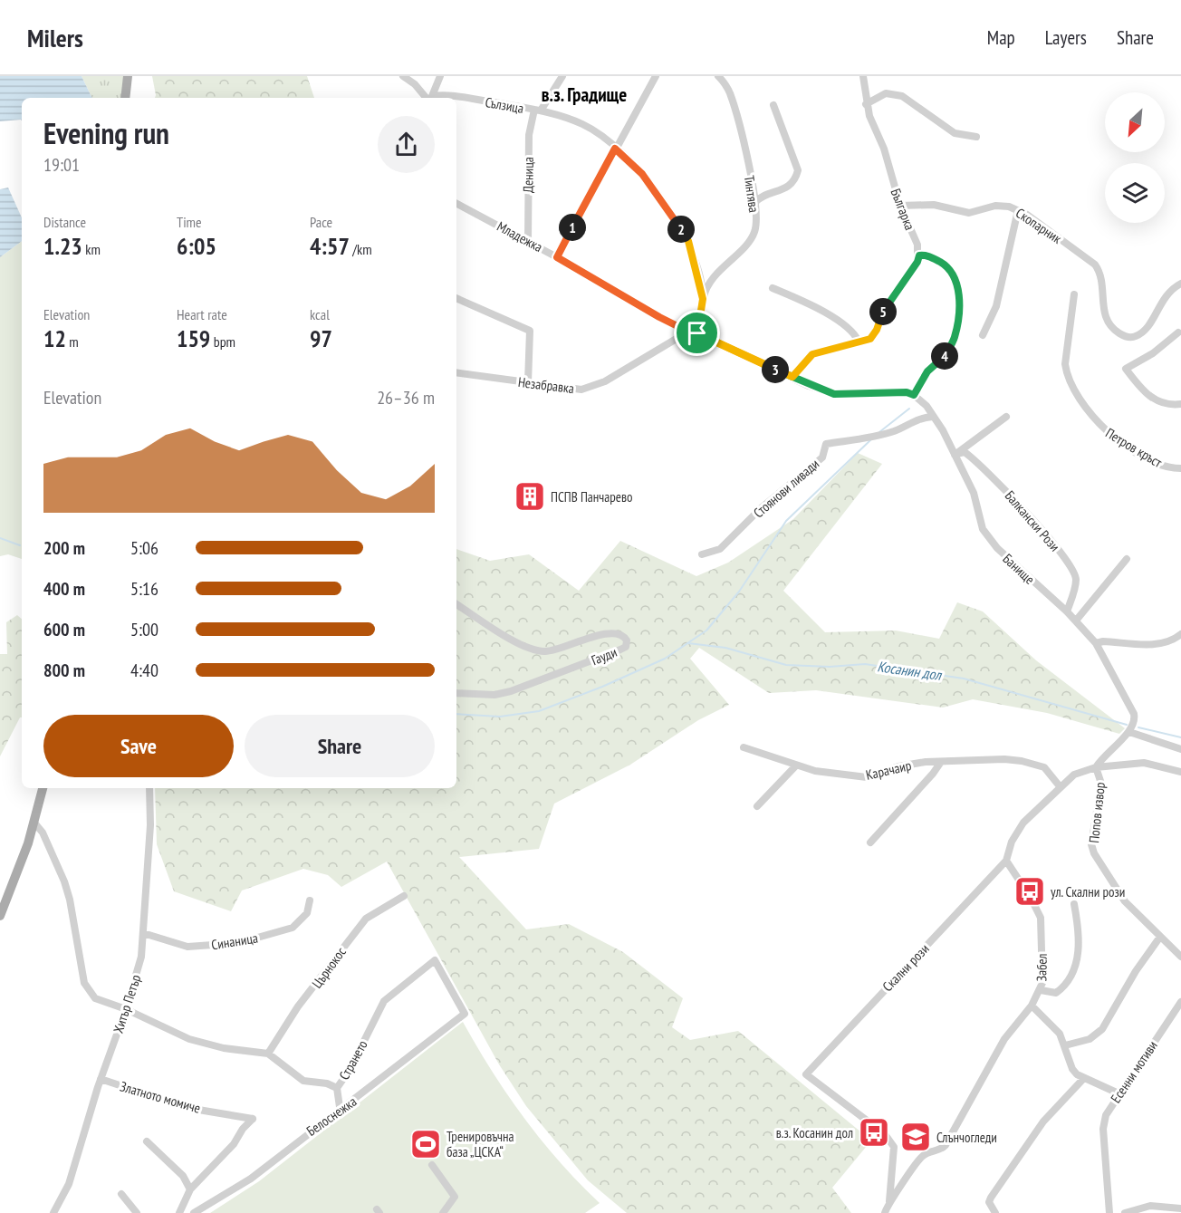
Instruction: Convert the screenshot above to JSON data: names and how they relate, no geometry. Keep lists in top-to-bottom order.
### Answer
{
  "streets": {
    "street": [
      "Сълзица",
      "Деница",
      "Тинтява",
      "Българка",
      "Скопарник",
      "Младежка",
      "Незабравка",
      "Петров кръст",
      "Стоянови ливади",
      "Балкански Рози",
      "Банище",
      "Гауди",
      "Карачаир",
      "Попов извор",
      "Синаница",
      "Църнокос",
      "Скални рози",
      "Забел",
      "Хитър Петър",
      "Странето",
      "Есенни мотиви",
      "Златното момиче",
      "Белоснежка"
    ]
  },
  "crossings": [
    ["Сълзица", "Деница"],
    ["Сълзица", "Тинтява"],
    ["Сълзица", "Младежка"],
    ["Деница", "Младежка"],
    ["Българка", "Скопарник"],
    ["Младежка", "Незабравка"],
    ["Младежка", "Банище"],
    ["Стоянови ливади", "Банище"],
    ["Балкански Рози", "Банище"],
    ["Синаница", "Хитър Петър"],
    ["Църнокос", "Странето"],
    ["Скални рози", "Забел"],
    ["Хитър Петър", "Златното момиче"],
    ["Странето", "Белоснежка"]
  ],
  "districts": ["в.з. Градище"],
  "water": ["Косанин дол"],
  "places": {
    "building": ["ПСПВ Панчарево"],
    "bus stop": ["ул. Скални рози", "в.з. Косанин дол"],
    "school or university": ["Слънчогледи"],
    "sports": ["Тренировъчна база „ЦСКА“"]
  },
  "north": "bottom left",
  "page": {
    "header": "Milers",
    "nav": ["Map", "Layers", "Share"],
    "heading": ["Evening run", "19:01"],
    "stats": [
      ["Distance", "1.23 km"],
      ["Time", "6:05"],
      ["Pace", "4:57 /km"],
      ["Elevation", "12 m"],
      ["Heart rate", "159 bpm"],
      ["kcal", "97"]
    ],
    "pins": [
      "1",
      "2",
      "5",
      "4",
      "3"
    ],
    "chart": ["Elevation", "26–36 m"],
    "list": [
      {
        "name": "200 m",
        "note": "5:06"
      },
      {
        "name": "400 m",
        "note": "5:16"
      },
      {
        "name": "600 m",
        "note": "5:00"
      },
      {
        "name": "800 m",
        "note": "4:40"
      }
    ],
    "buttons": ["Save", "Share"]
  }
}
